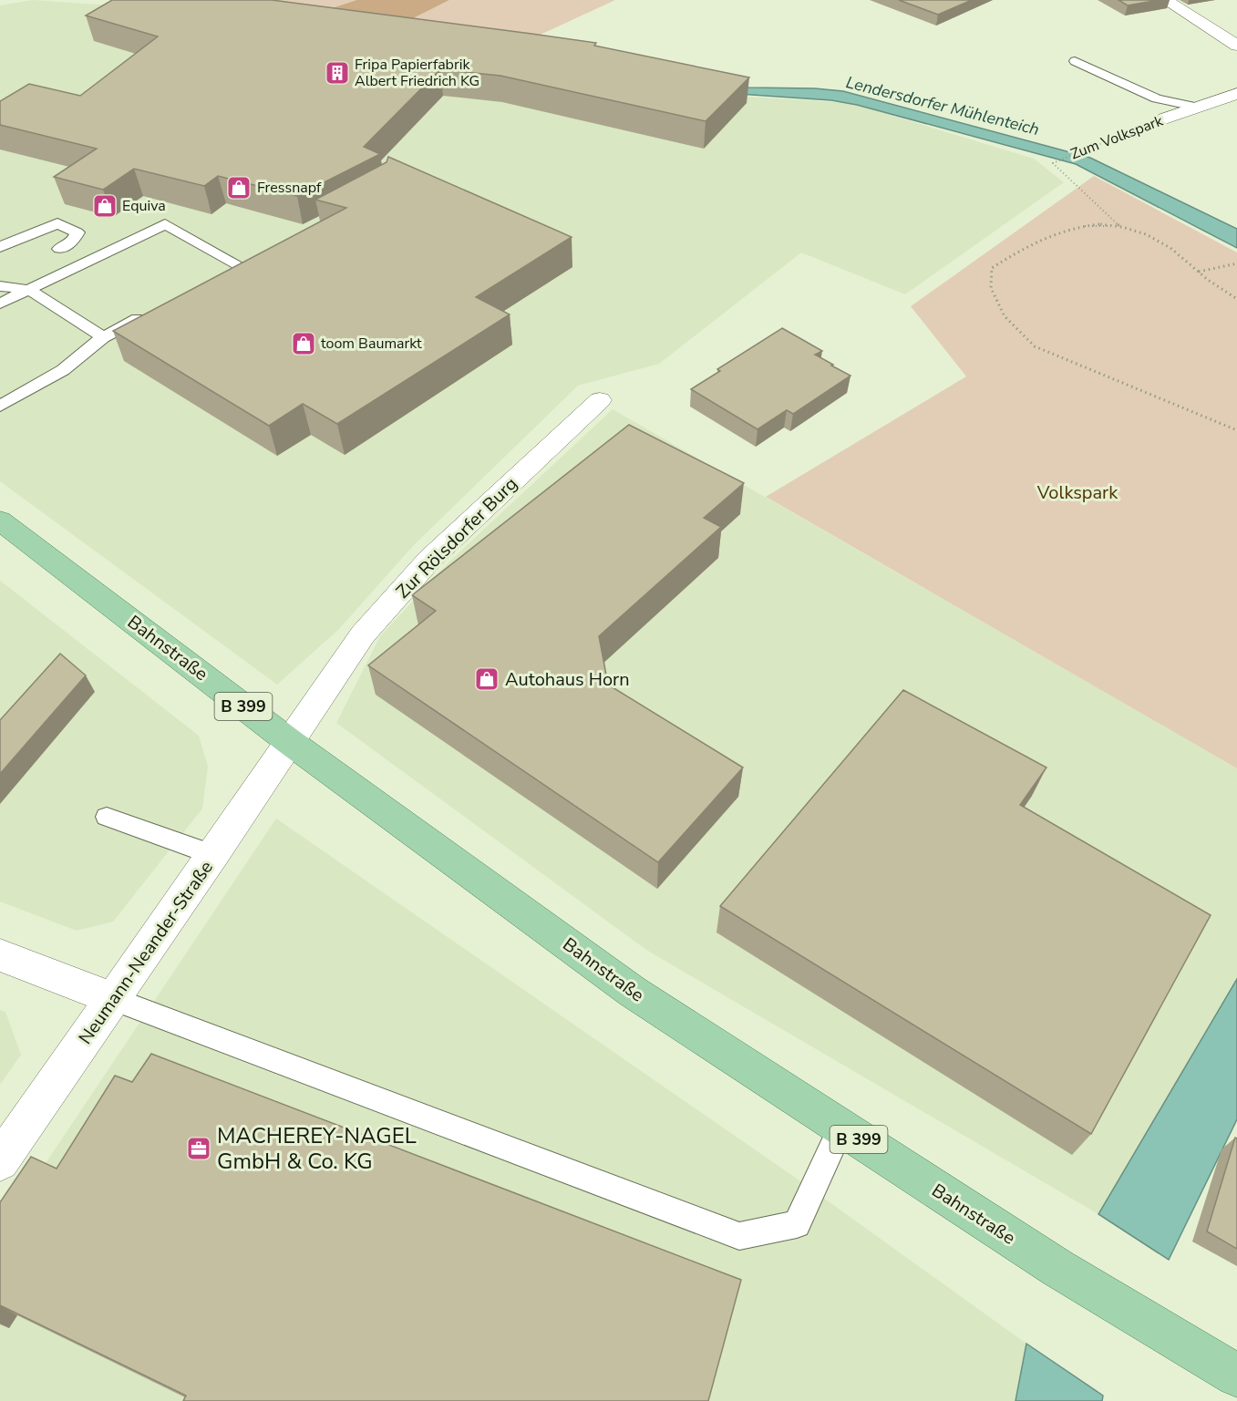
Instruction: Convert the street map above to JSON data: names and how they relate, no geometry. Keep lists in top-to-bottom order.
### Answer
{
  "streets": {
    "main road": ["Bahnstraße", "B 399"],
    "street": ["Zum Volkspark", "Zur Rölsdorfer Burg", "Neumann-Neander-Straße"]
  },
  "crossings": [
    ["Zur Rölsdorfer Burg", "Bahnstraße"],
    ["Zur Rölsdorfer Burg", "Neumann-Neander-Straße"],
    ["Bahnstraße", "Neumann-Neander-Straße"]
  ],
  "water": ["Lendersdorfer Mühlenteich"],
  "parks": ["Volkspark"],
  "places": {
    "building": ["Fripa Papierfabrik Albert Friedrich KG"],
    "shop": [
      "Fressnapf",
      "Equiva",
      "toom Baumarkt",
      "Autohaus Horn"
    ],
    "office": ["MACHEREY-NAGEL GmbH & Co. KG"]
  }
}
